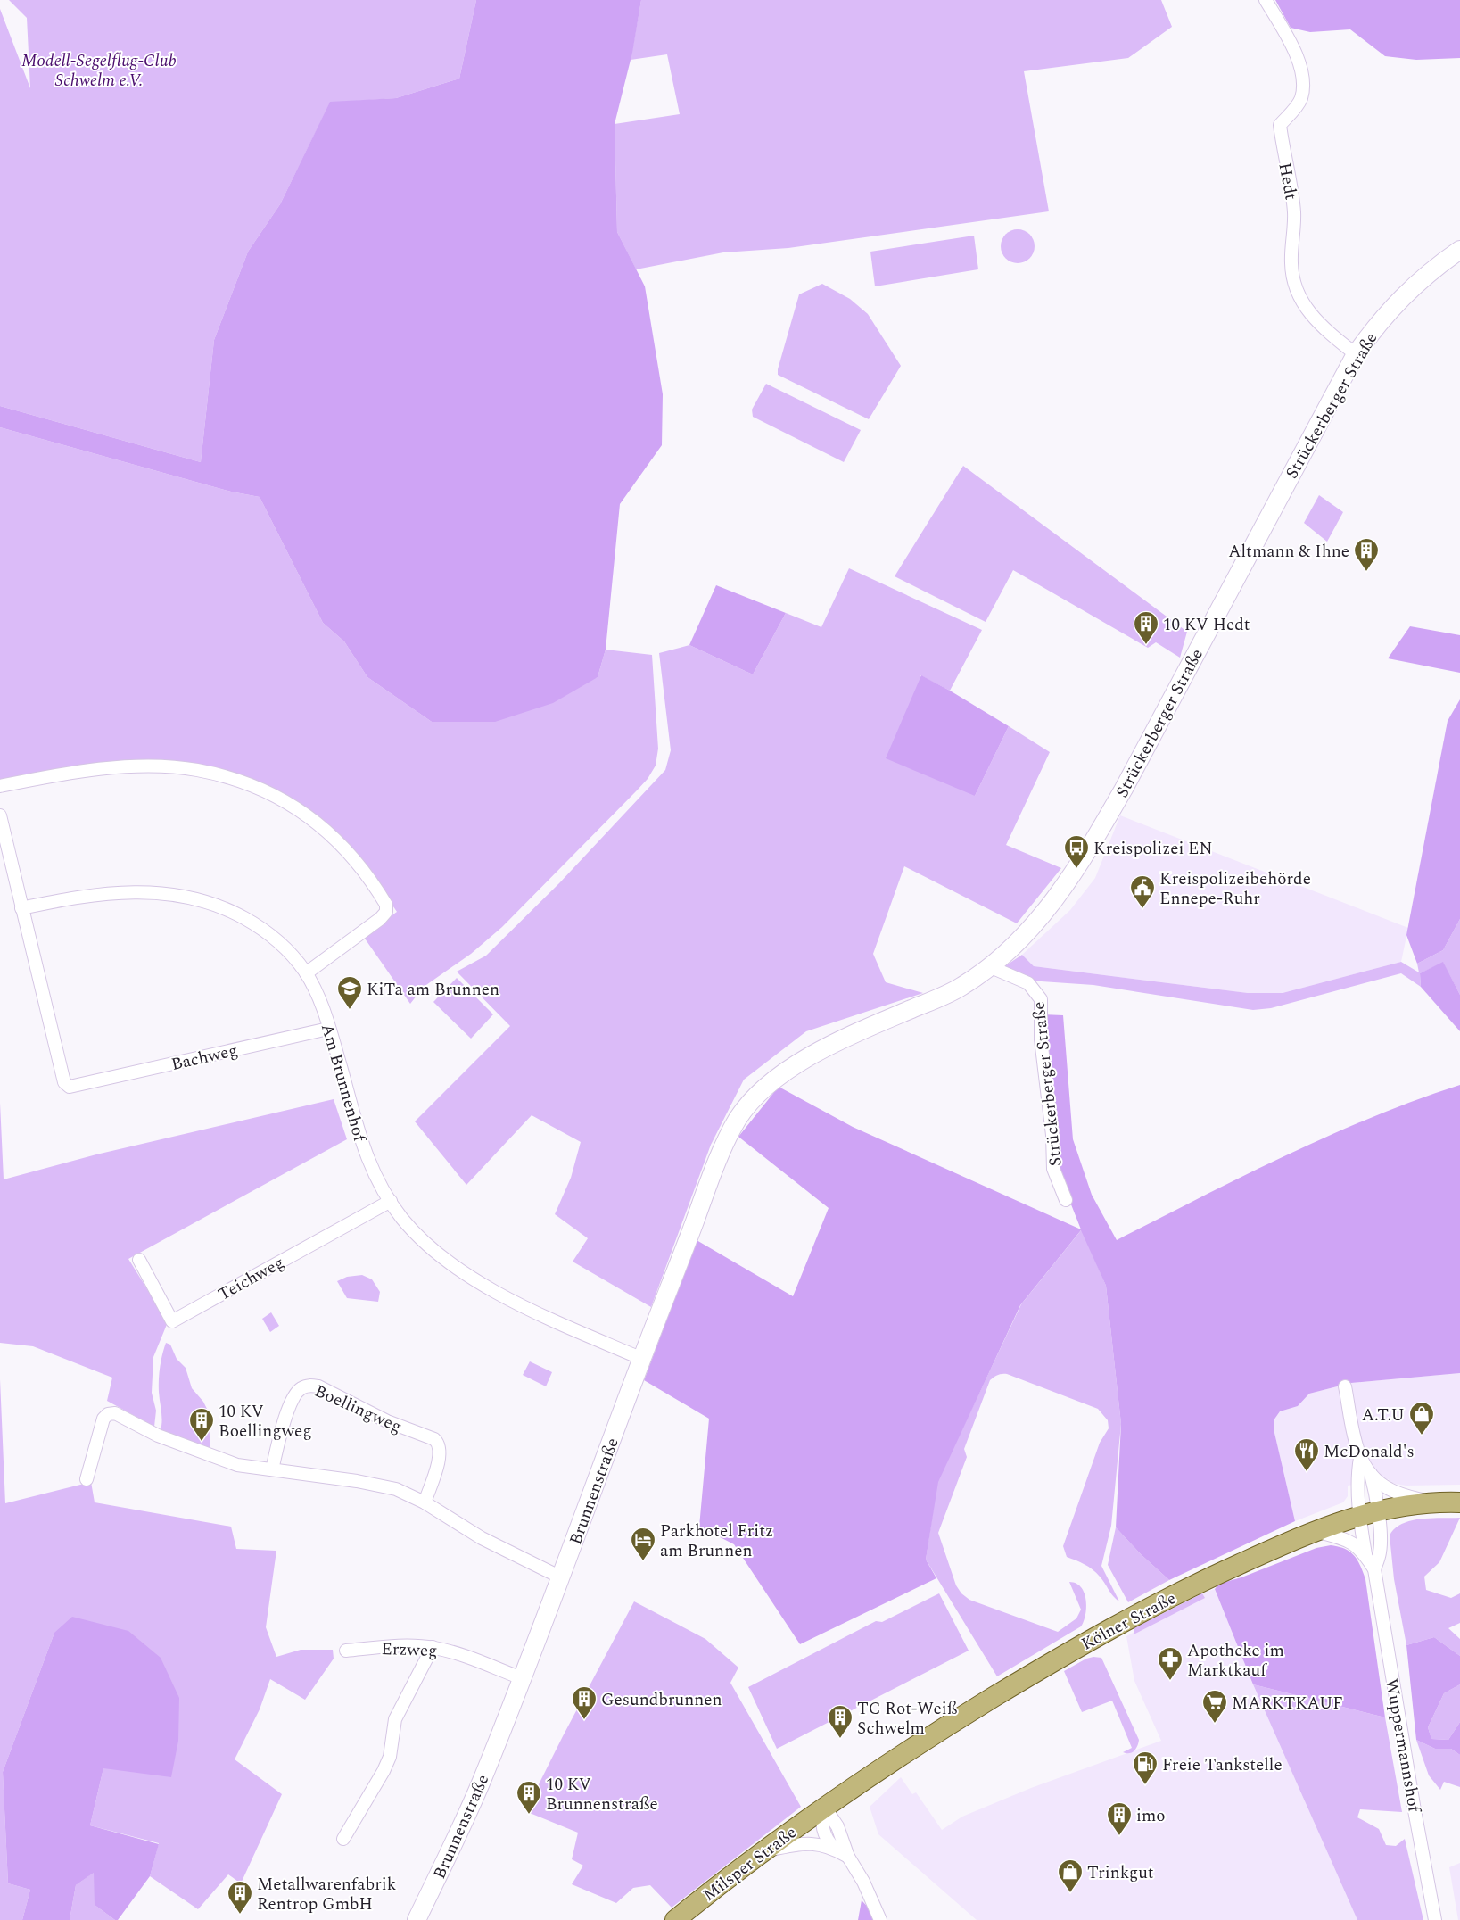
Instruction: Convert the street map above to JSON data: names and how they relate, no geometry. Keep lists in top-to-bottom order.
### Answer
{
  "streets": {
    "main road": [
      "Strückerberger Straße",
      "Brunnenstraße",
      "Kölner Straße",
      "Milsper Straße"
    ],
    "street": [
      "Hedt",
      "Bachweg",
      "Am Brunnenhof",
      "Teichweg",
      "Boellingweg",
      "Erzweg",
      "Wuppermannshof"
    ]
  },
  "crossings": [
    ["Hedt", "Strückerberger Straße"],
    ["Strückerberger Straße", "Brunnenstraße"],
    ["Bachweg", "Am Brunnenhof"],
    ["Am Brunnenhof", "Teichweg"],
    ["Am Brunnenhof", "Brunnenstraße"],
    ["Brunnenstraße", "Erzweg"],
    ["Kölner Straße", "Wuppermannshof"],
    ["Kölner Straße", "Milsper Straße"]
  ],
  "parks": ["Modell-Segelflug-Club Schwelm e.V."],
  "places": {
    "building": [
      "Altmann & Ihne",
      "10 KV Hedt",
      "10 KV Boellingweg",
      "Gesundbrunnen",
      "TC Rot-Weiß Schwelm",
      "10 KV Brunnenstraße",
      "imo",
      "Metallwarenfabrik Rentrop GmbH"
    ],
    "bus stop": ["Kreispolizei EN"],
    "public building": ["Kreispolizeibehörde Ennepe-Ruhr"],
    "school or university": ["KiTa am Brunnen"],
    "shop": ["A.T.U", "Trinkgut"],
    "restaurant": ["McDonald's"],
    "hotel": ["Parkhotel Fritz am Brunnen"],
    "pharmacy": ["Apotheke im Marktkauf"],
    "supermarket": ["MARKTKAUF"],
    "fuel station": ["Freie Tankstelle"]
  }
}
